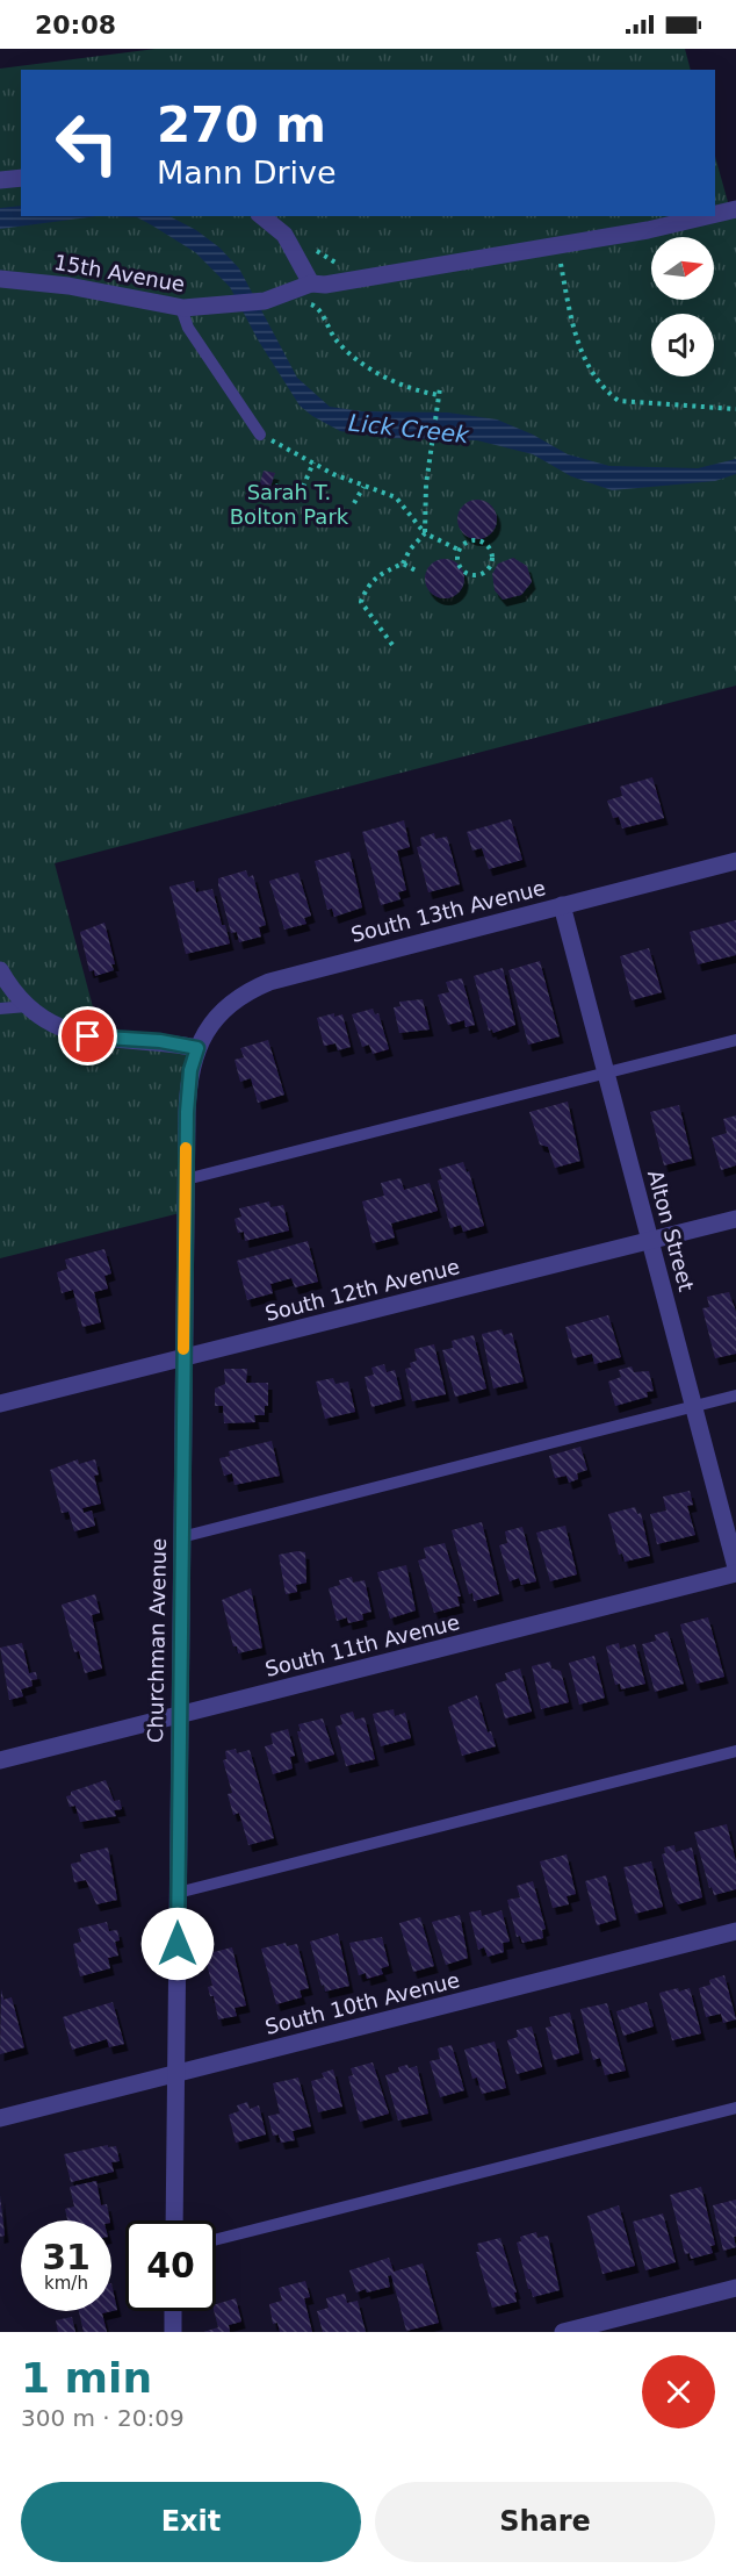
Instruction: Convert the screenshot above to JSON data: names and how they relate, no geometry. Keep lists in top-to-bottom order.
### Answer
{
  "streets": {
    "street": [
      "15th Avenue",
      "South 13th Avenue",
      "Alton Street",
      "South 12th Avenue",
      "Churchman Avenue",
      "South 11th Avenue",
      "South 10th Avenue"
    ]
  },
  "crossings": [
    ["South 13th Avenue", "Alton Street"],
    ["South 13th Avenue", "Churchman Avenue"],
    ["Alton Street", "South 12th Avenue"],
    ["South 12th Avenue", "Churchman Avenue"],
    ["Churchman Avenue", "South 11th Avenue"],
    ["Churchman Avenue", "South 10th Avenue"]
  ],
  "water": ["Lick Creek"],
  "parks": ["Sarah T. Bolton Park"],
  "north": "right",
  "page": {
    "status": "20:08",
    "turn": ["270 m", "Mann Drive"],
    "speed": "31 km/h",
    "limit": "40",
    "heading": ["1 min", "300 m · 20:09"],
    "buttons": ["Exit", "Share"]
  }
}
